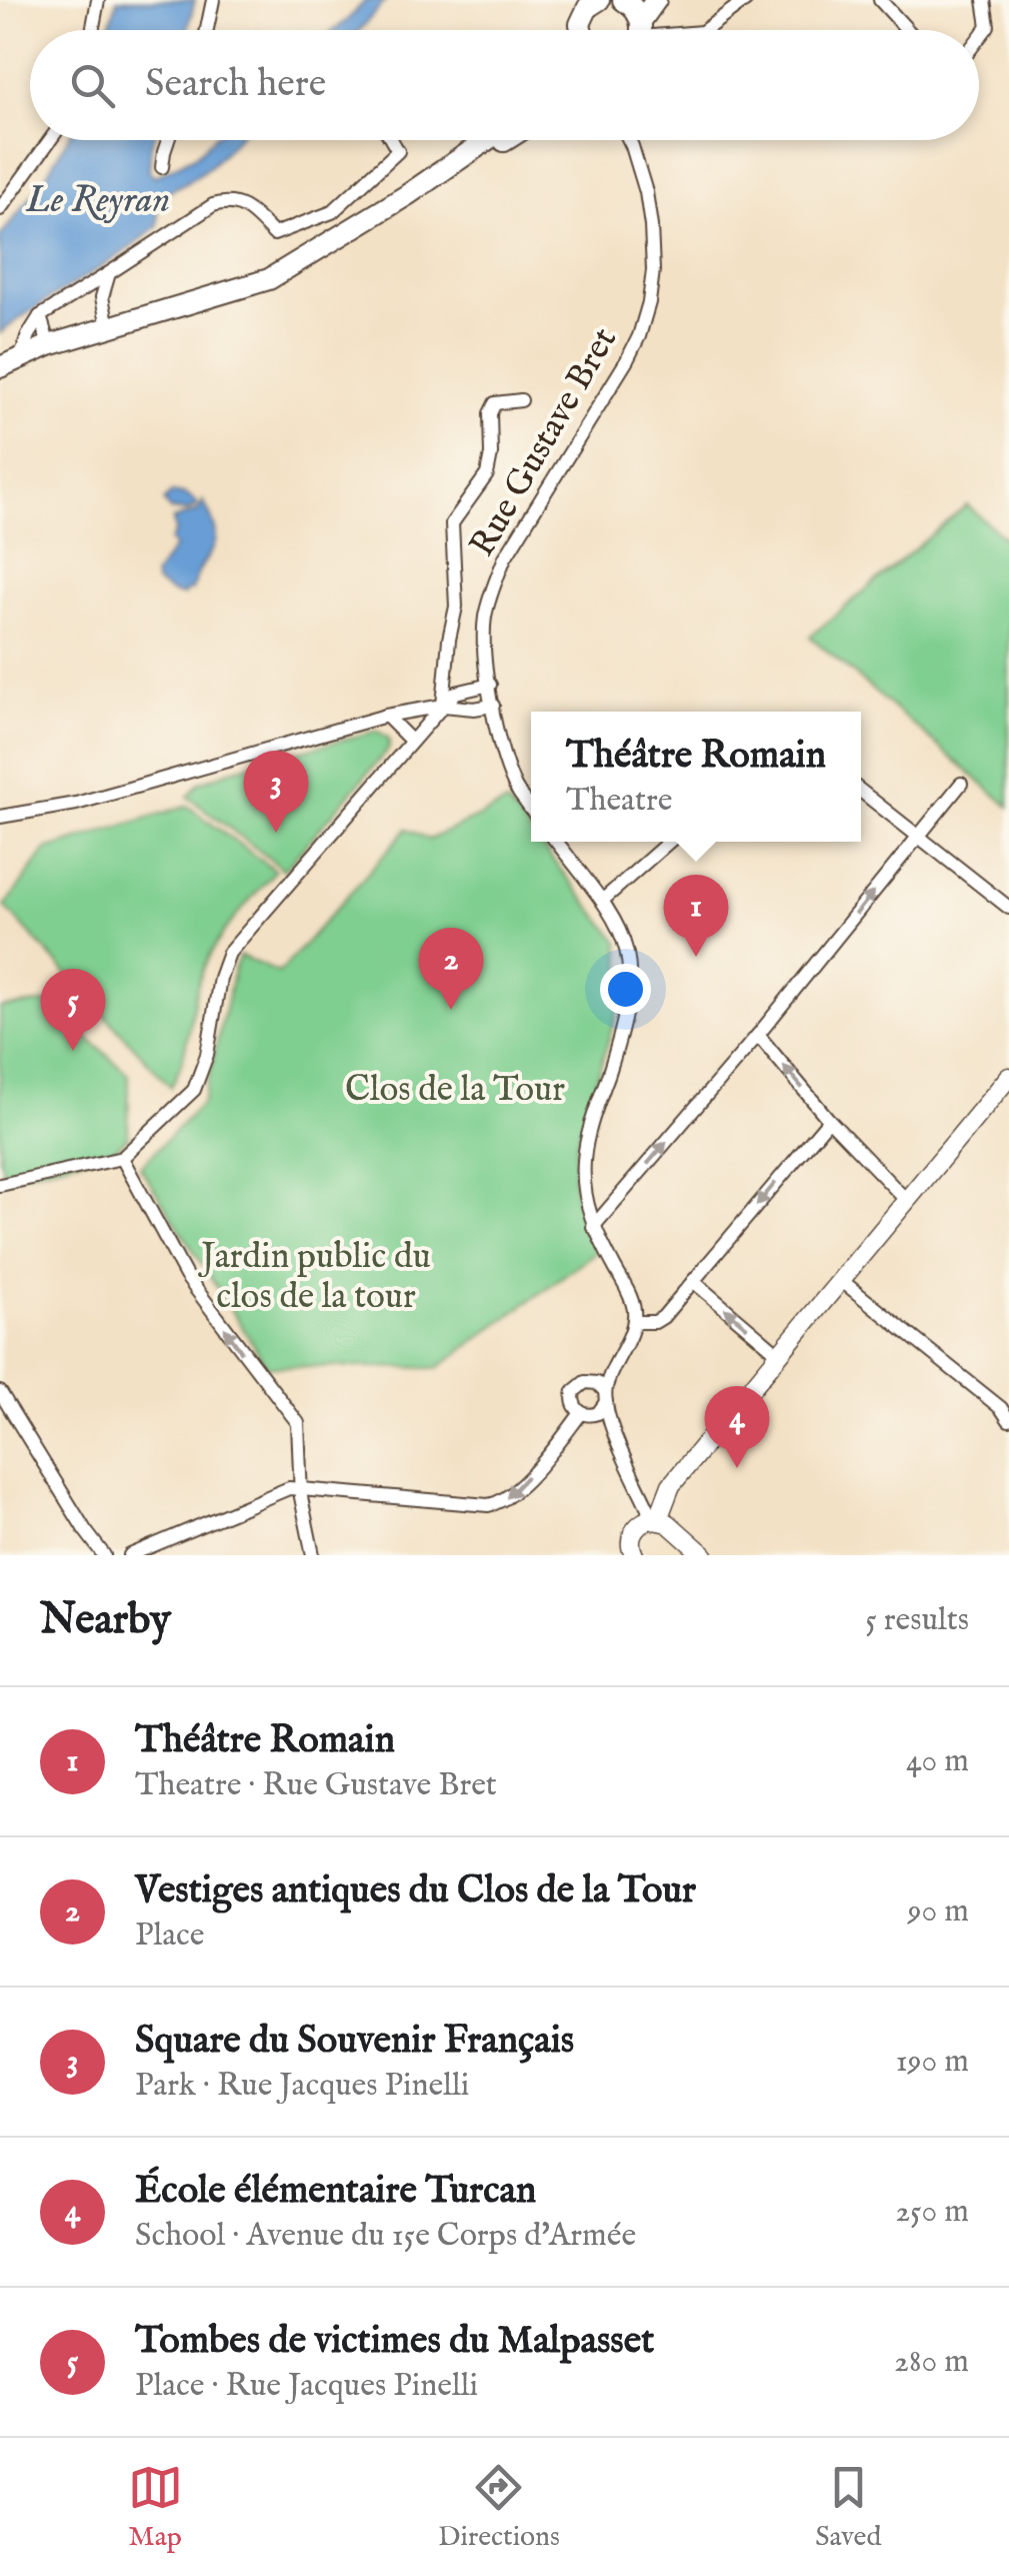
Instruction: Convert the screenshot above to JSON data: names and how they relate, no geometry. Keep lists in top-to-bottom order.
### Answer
{
  "streets": {
    "street": ["Rue Gustave Bret"]
  },
  "water": ["Le Reyran"],
  "parks": ["Clos de la Tour", "Jardin public du clos de la tour"],
  "page": {
    "search": "Search here",
    "popup": ["Théâtre Romain", "Theatre"],
    "pins": [
      "3",
      "1",
      "2",
      "5",
      "4"
    ],
    "heading": ["Nearby", "5 results"],
    "list": [
      {
        "mark": "1",
        "name": "Théâtre Romain",
        "note": "Theatre · Rue Gustave Bret",
        "value": "40 m"
      },
      {
        "mark": "2",
        "name": "Vestiges antiques du Clos de la Tour",
        "note": "Place",
        "value": "90 m"
      },
      {
        "mark": "3",
        "name": "Square du Souvenir Français",
        "note": "Park · Rue Jacques Pinelli",
        "value": "190 m"
      },
      {
        "mark": "4",
        "name": "École élémentaire Turcan",
        "note": "School · Avenue du 15e Corps d'Armée",
        "value": "250 m"
      },
      {
        "mark": "5",
        "name": "Tombes de victimes du Malpasset",
        "note": "Place · Rue Jacques Pinelli",
        "value": "280 m"
      }
    ],
    "nav": ["Map", "Directions", "Saved"]
  }
}
